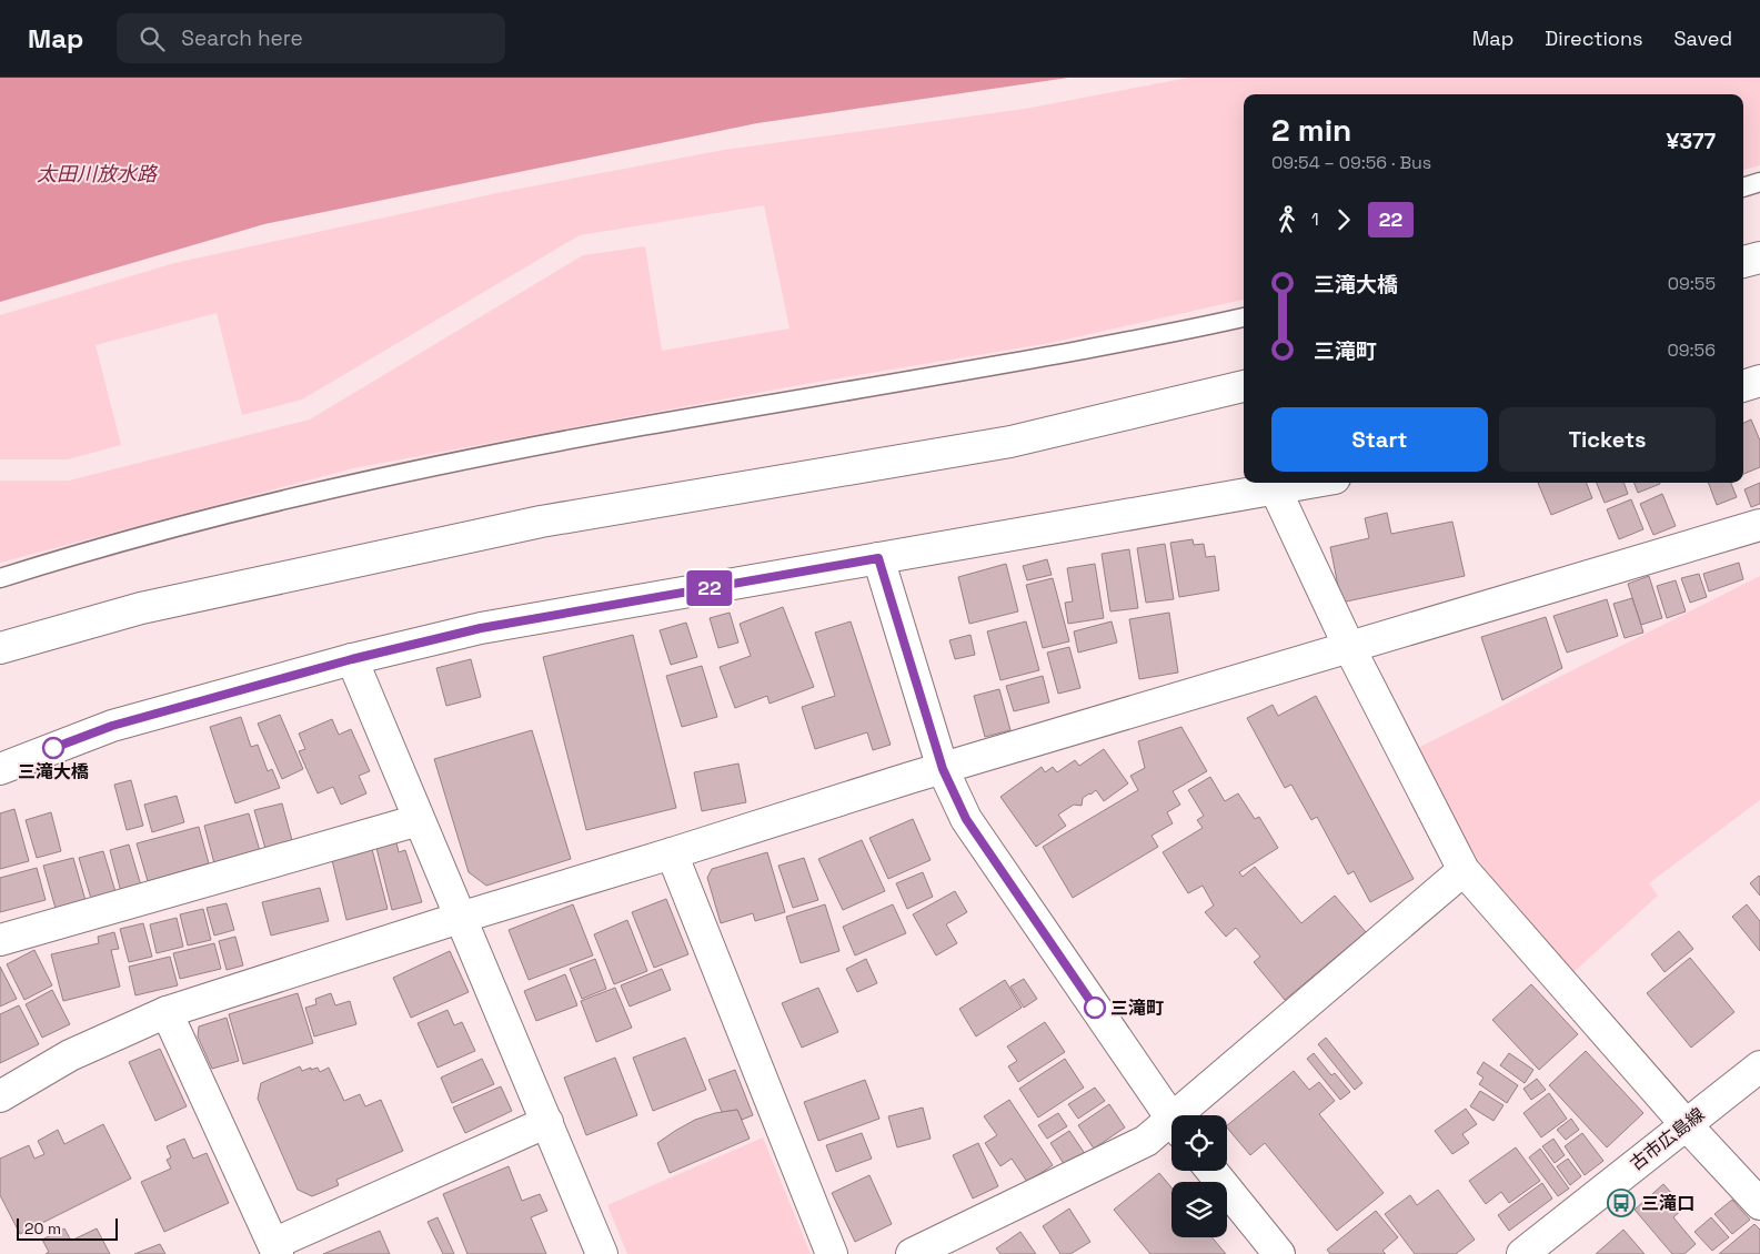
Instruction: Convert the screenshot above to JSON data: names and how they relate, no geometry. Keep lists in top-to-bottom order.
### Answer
{
  "streets": {
    "street": ["古市広島線"]
  },
  "water": ["太田川放水路"],
  "places": {
    "other": ["三滝大橋", "三滝町"],
    "bus stop": ["三滝口"]
  },
  "lines": ["bus line 22"],
  "scale_bar": "20 m",
  "page": {
    "header": "Map",
    "search": "Search here",
    "nav": ["Map", "Directions", "Saved"],
    "on_map": "22",
    "heading": ["2 min", "09:54 – 09:56 · Bus", "¥377"],
    "legs": ["1", "22"],
    "list": [
      {
        "name": "三滝大橋",
        "value": "09:55"
      },
      {
        "name": "三滝町",
        "value": "09:56"
      }
    ],
    "buttons": ["Start", "Tickets"],
    "scale": "20 m"
  }
}
